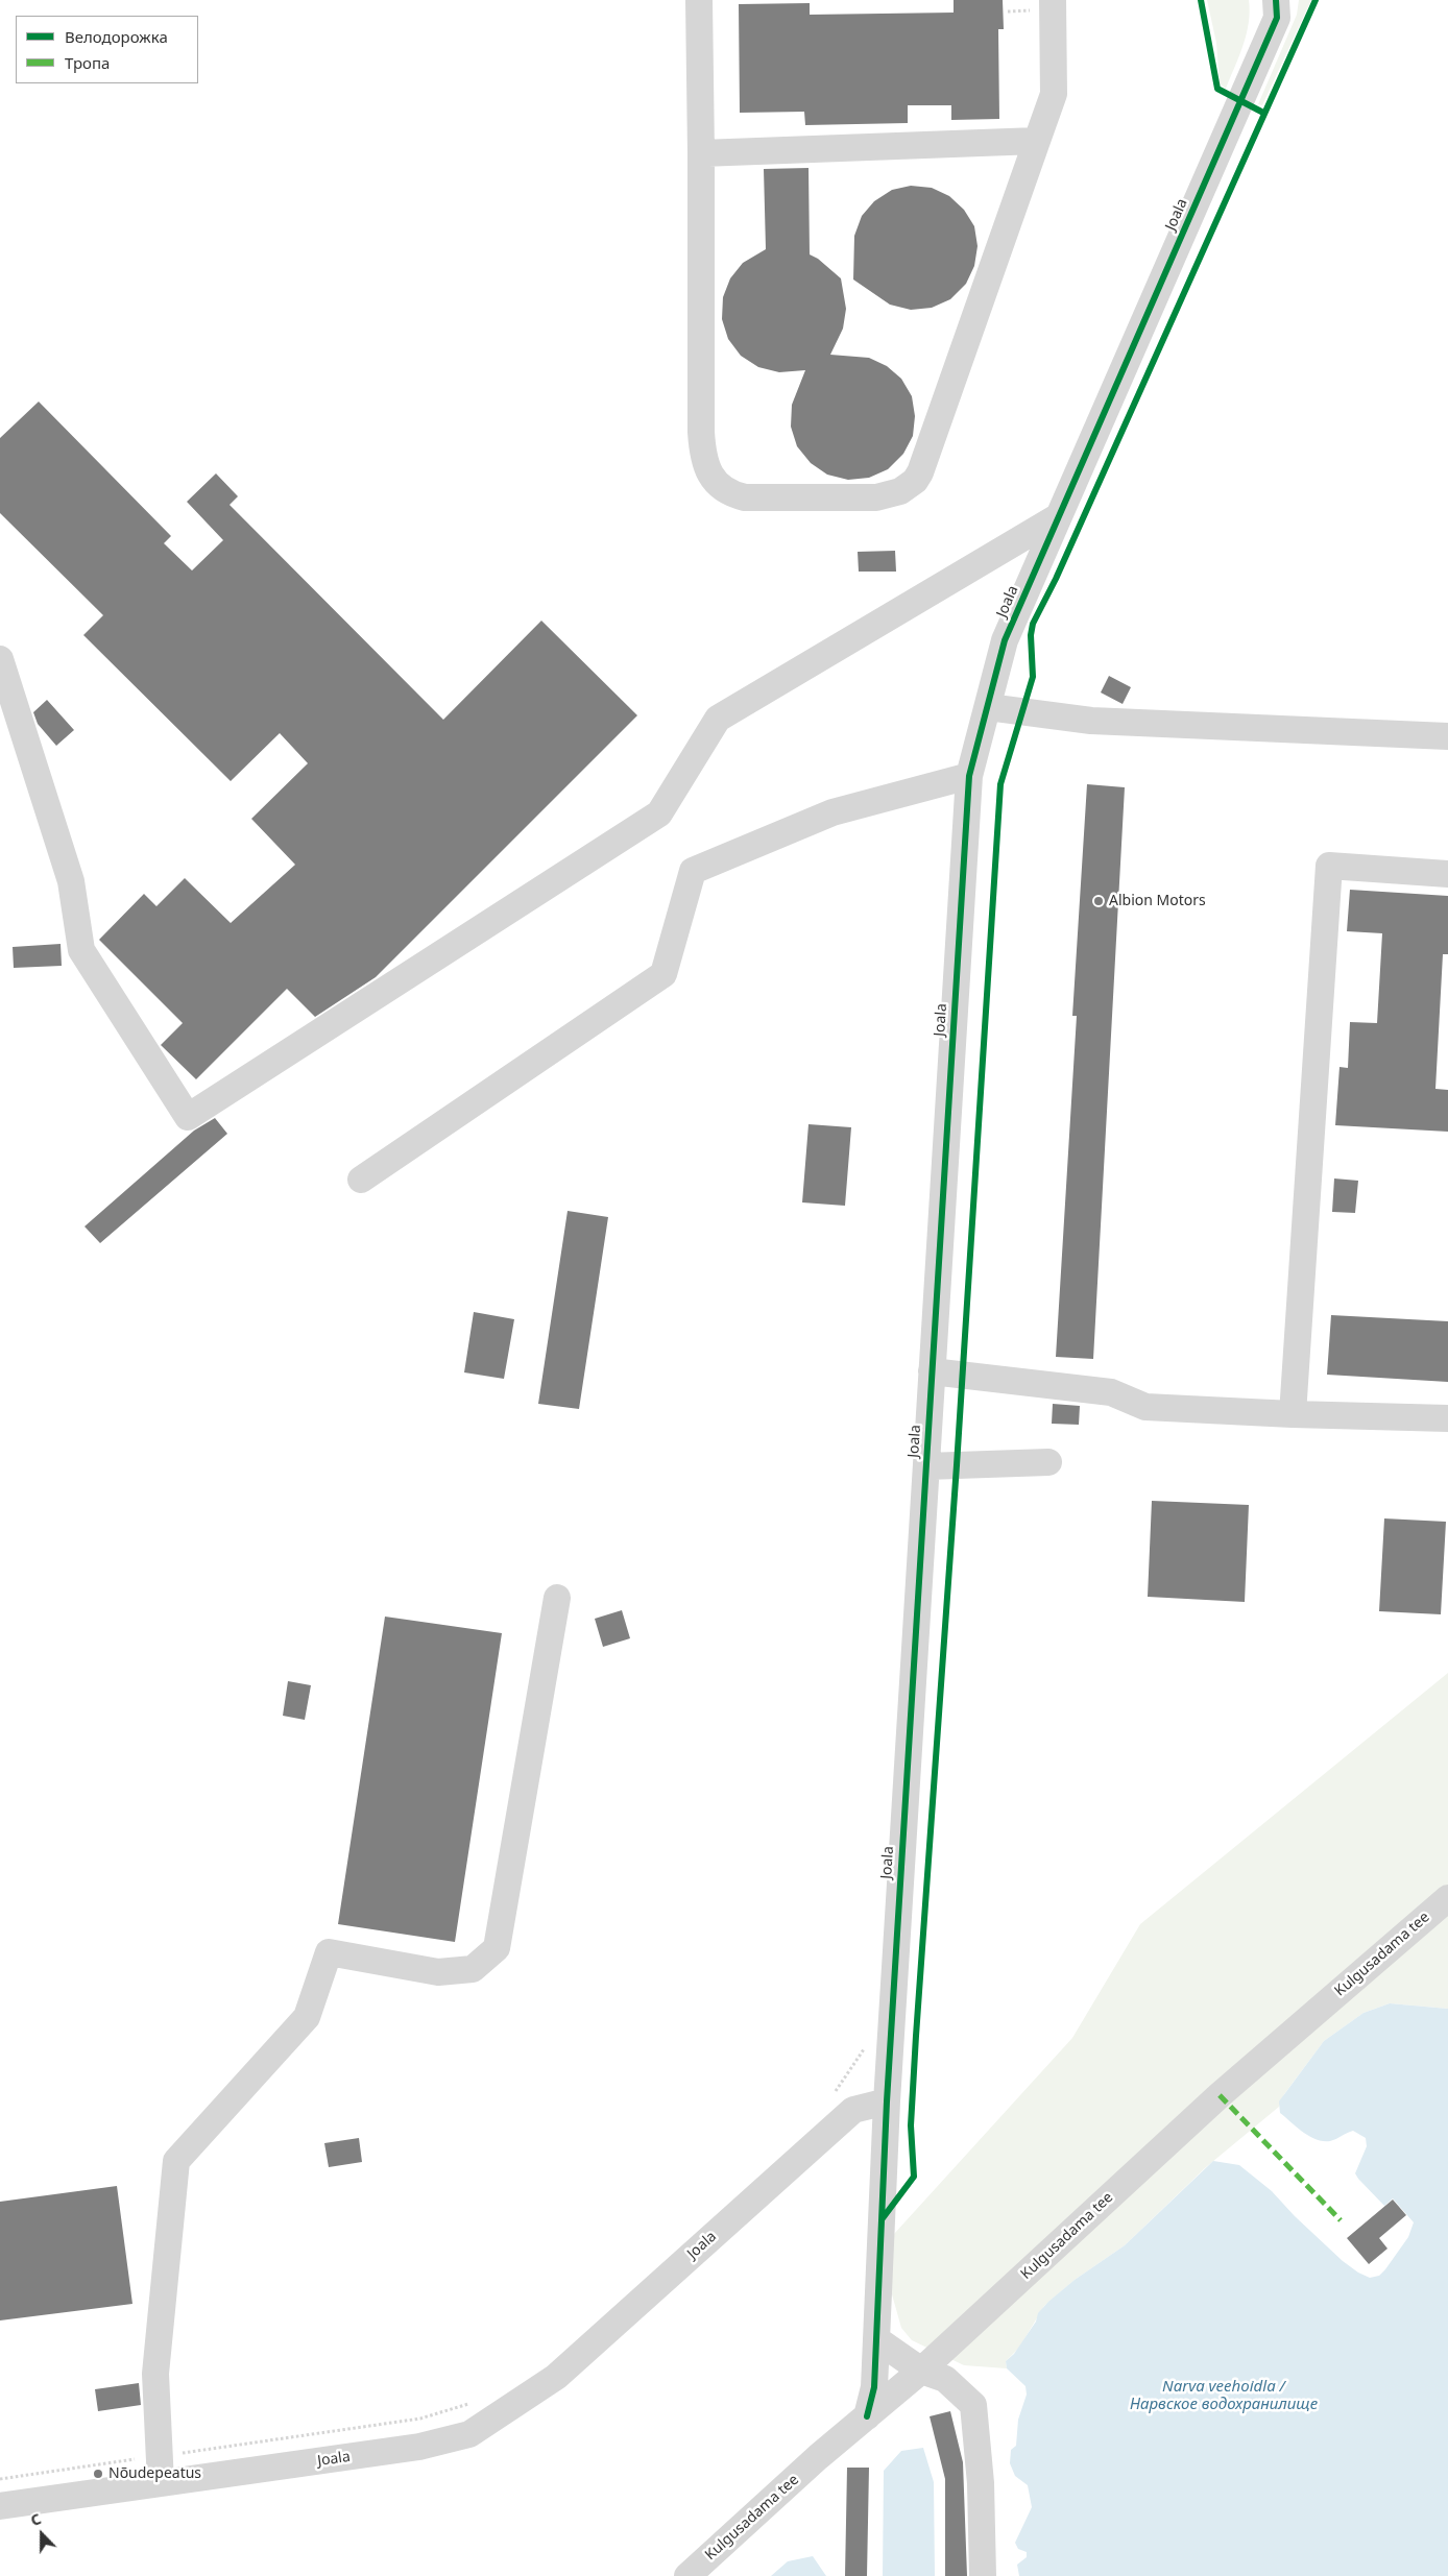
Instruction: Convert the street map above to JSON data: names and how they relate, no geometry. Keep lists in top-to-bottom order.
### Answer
{
  "streets": {
    "street": ["Joala", "Kulgusadama tee"]
  },
  "water": ["Narva veehoidla / Нарвское водохранилище"],
  "places": ["Albion Motors", "Nõudepeatus"],
  "legend": ["Велодорожка", "Тропа"],
  "north": "top"
}
